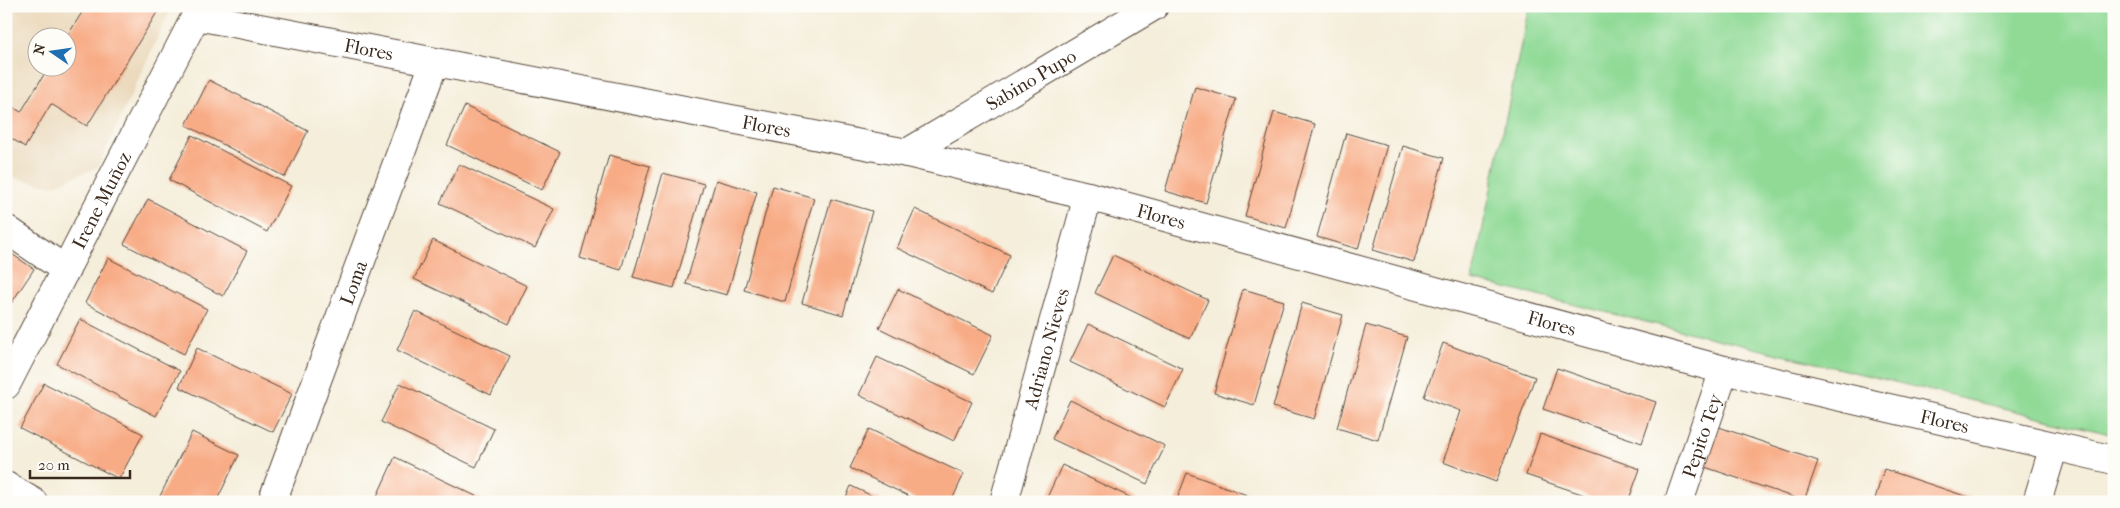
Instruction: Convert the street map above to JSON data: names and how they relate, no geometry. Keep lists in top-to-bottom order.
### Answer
{
  "streets": {
    "street": [
      "Flores",
      "Sabino Pupo",
      "Irene Muñoz",
      "Loma",
      "Adriano Nieves",
      "Pepito Tey"
    ]
  },
  "crossings": [
    ["Flores", "Sabino Pupo"],
    ["Flores", "Irene Muñoz"],
    ["Flores", "Loma"],
    ["Flores", "Adriano Nieves"],
    ["Flores", "Pepito Tey"]
  ],
  "scale_bar": "20 m",
  "north": "left"
}
